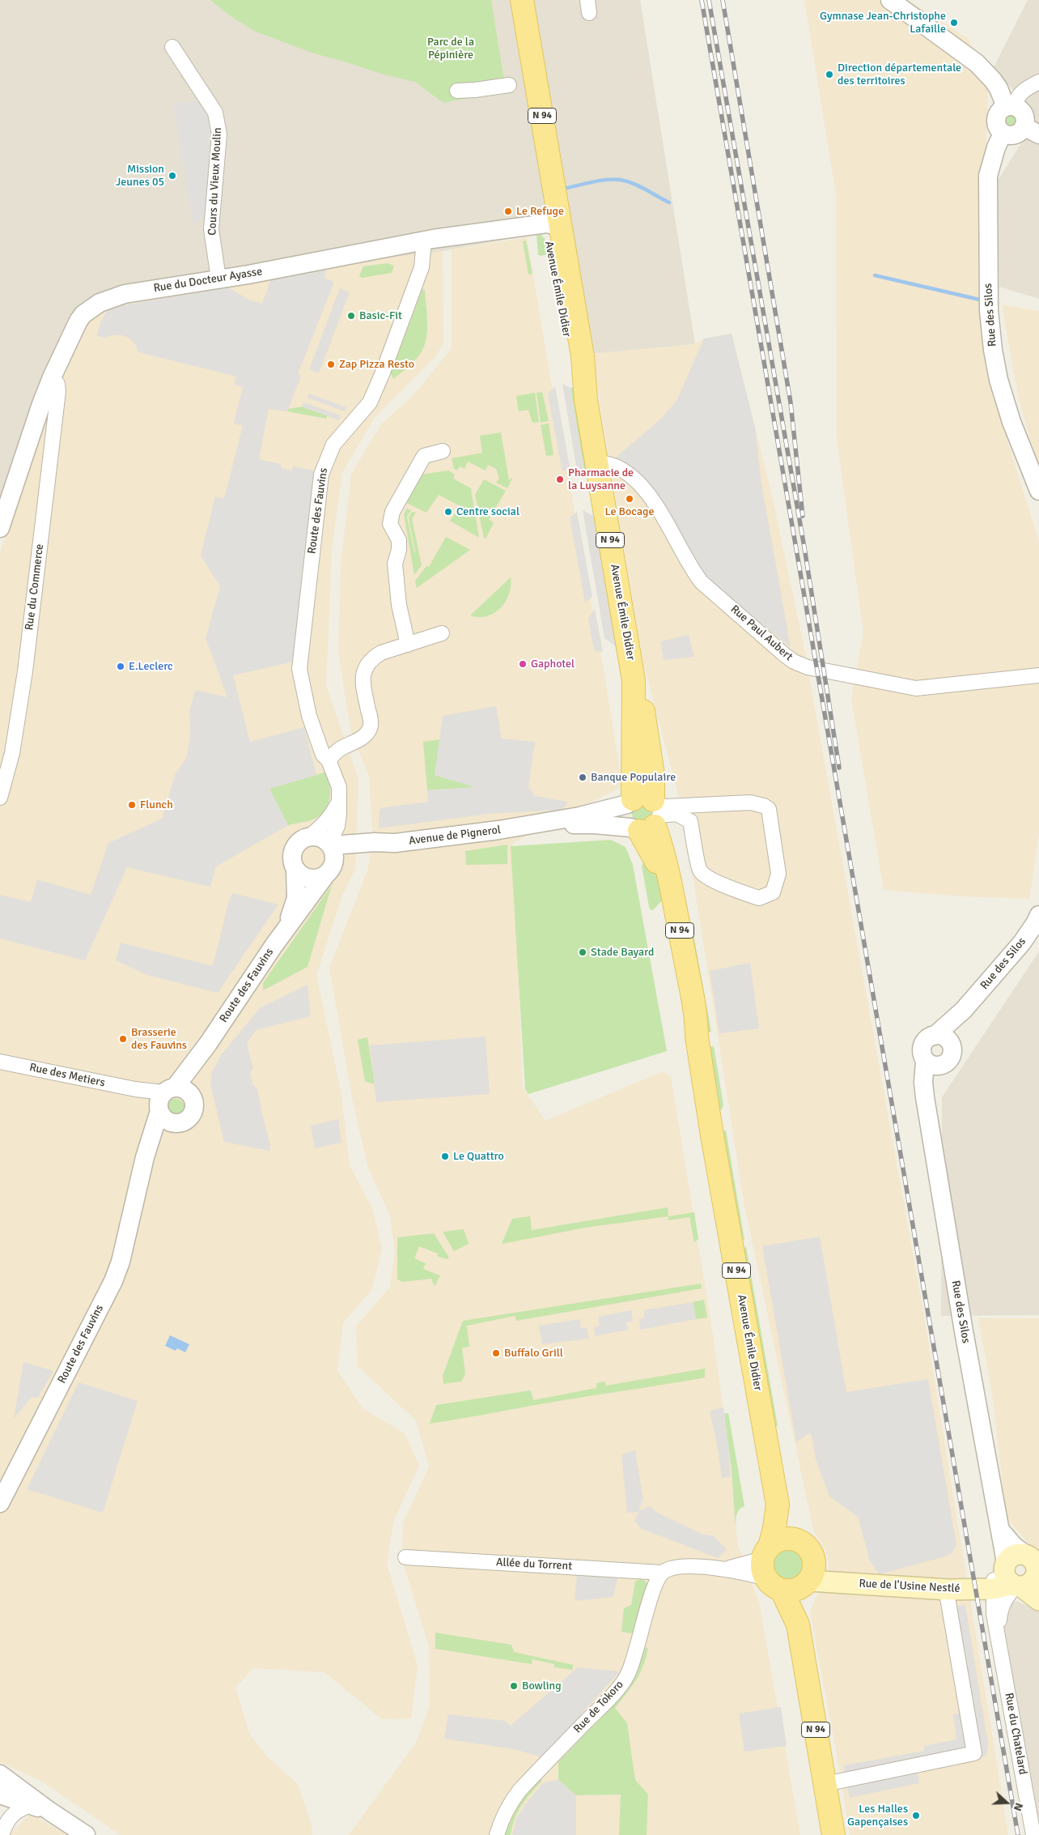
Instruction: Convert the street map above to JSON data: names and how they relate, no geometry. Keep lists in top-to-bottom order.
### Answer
{
  "streets": {
    "main road": ["N 94", "Avenue Émile Didier", "Rue de l'Usine Nestlé"],
    "street": [
      "Cours du Vieux Moulin",
      "Rue du Docteur Ayasse",
      "Rue des Silos",
      "Route des Fauvins",
      "Rue du Commerce",
      "Rue Paul Aubert",
      "Avenue de Pignerol",
      "Rue des Metiers",
      "Allée du Torrent",
      "Rue de Tokoro",
      "Rue du Chatelard"
    ]
  },
  "crossings": [
    ["N 94", "Rue du Docteur Ayasse"],
    ["N 94", "Avenue Émile Didier"],
    ["N 94", "Rue de l'Usine Nestlé"],
    ["Cours du Vieux Moulin", "Rue du Docteur Ayasse"],
    ["Rue du Docteur Ayasse", "Avenue Émile Didier"],
    ["Rue du Docteur Ayasse", "Route des Fauvins"],
    ["Rue du Docteur Ayasse", "Rue du Commerce"],
    ["Avenue Émile Didier", "Rue Paul Aubert"],
    ["Avenue Émile Didier", "Avenue de Pignerol"],
    ["Avenue Émile Didier", "Rue de l'Usine Nestlé"],
    ["Rue des Silos", "Rue de l'Usine Nestlé"],
    ["Rue des Silos", "Rue du Chatelard"],
    ["Route des Fauvins", "Avenue de Pignerol"],
    ["Route des Fauvins", "Rue des Metiers"],
    ["Allée du Torrent", "Rue de Tokoro"],
    ["Rue de l'Usine Nestlé", "Rue du Chatelard"]
  ],
  "parks": ["Parc de la Pépinière"],
  "places": [
    "Gymnase Jean-Christophe Lafaille",
    "Direction départementale des territoires",
    "Mission Jeunes 05",
    "Le Refuge",
    "Basic-Fit",
    "Zap Pizza Resto",
    "Pharmacie de la Luysanne",
    "Le Bocage",
    "Centre social",
    "Gaphotel",
    "E.Leclerc",
    "Banque Populaire",
    "Flunch",
    "Stade Bayard",
    "Brasserie des Fauvins",
    "Le Quattro",
    "Buffalo Grill",
    "Bowling",
    "Les Halles Gapençaises"
  ],
  "north": "right"
}
